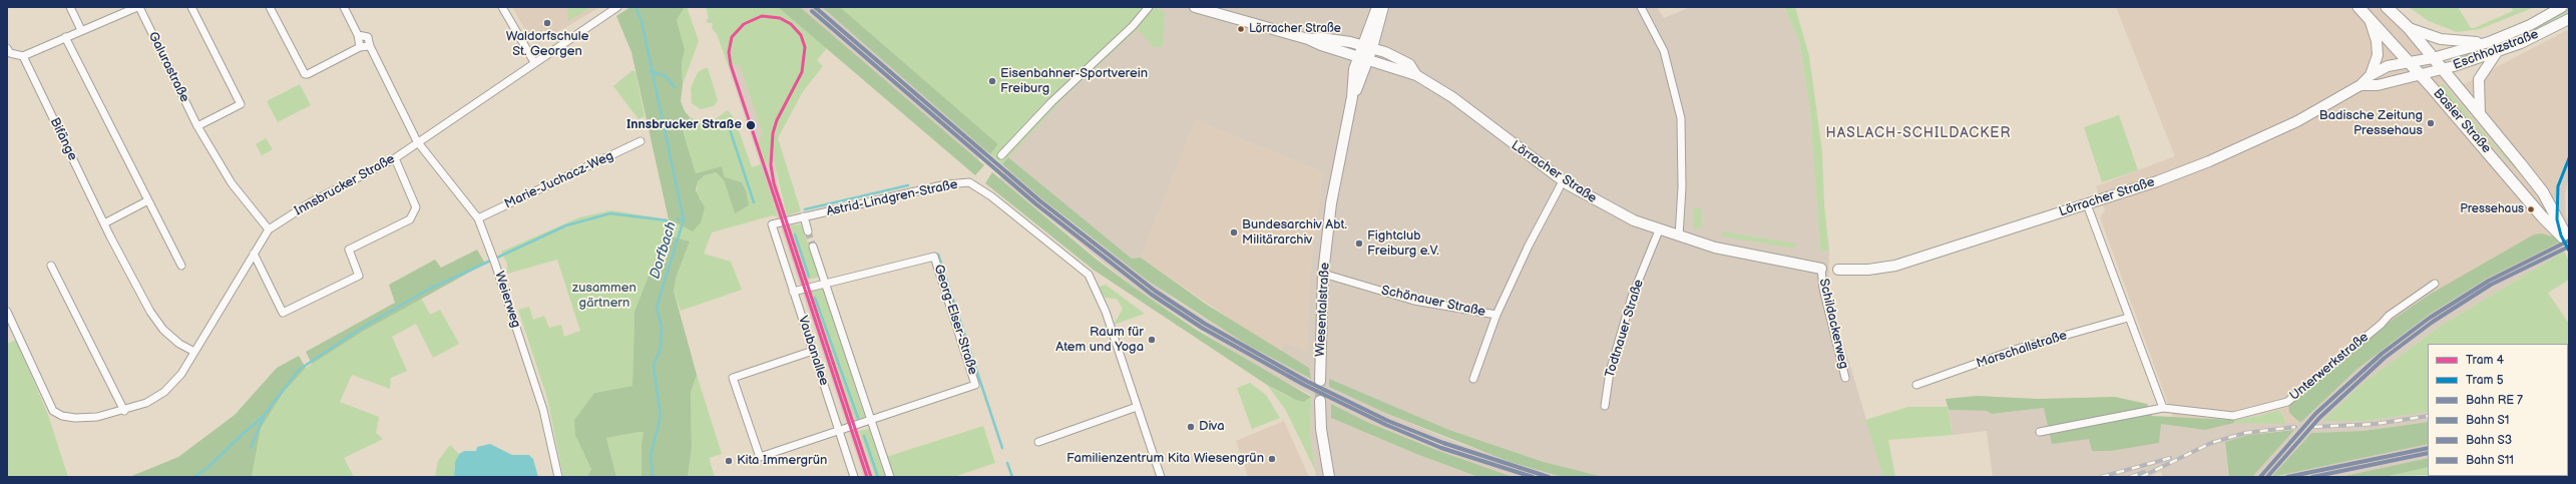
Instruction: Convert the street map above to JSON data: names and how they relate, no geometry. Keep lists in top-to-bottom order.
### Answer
{
  "streets": {
    "main road": ["Basler Straße"],
    "street": [
      "Eschholzstraße",
      "Galurastraße",
      "Bifänge",
      "Lörracher Straße",
      "Marie-Juchacz-Weg",
      "Innsbrucker Straße",
      "Astrid-Lindgren-Straße",
      "Weierweg",
      "Schönauer Straße",
      "Wiesentalstraße",
      "Georg-Elser-Straße",
      "Schildackerweg",
      "Todtnauer Straße",
      "Marschallstraße",
      "Vaubanallee",
      "Unterwerkstraße"
    ]
  },
  "crossings": [
    ["Eschholzstraße", "Basler Straße"],
    ["Eschholzstraße", "Lörracher Straße"],
    ["Galurastraße", "Innsbrucker Straße"],
    ["Basler Straße", "Lörracher Straße"],
    ["Bifänge", "Innsbrucker Straße"],
    ["Lörracher Straße", "Schönauer Straße"],
    ["Lörracher Straße", "Wiesentalstraße"],
    ["Lörracher Straße", "Schildackerweg"],
    ["Lörracher Straße", "Todtnauer Straße"],
    ["Marie-Juchacz-Weg", "Weierweg"],
    ["Innsbrucker Straße", "Weierweg"],
    ["Astrid-Lindgren-Straße", "Vaubanallee"],
    ["Schönauer Straße", "Wiesentalstraße"],
    ["Georg-Elser-Straße", "Vaubanallee"]
  ],
  "districts": ["HASLACH-SCHILDACKER"],
  "water": ["Dorfbach"],
  "parks": ["zusammen gärtnern"],
  "places": [
    "Waldorfschule St. Georgen",
    "Lörracher Straße",
    "Eisenbahner-Sportverein Freiburg",
    "Badische Zeitung Pressehaus",
    "Innsbrucker Straße",
    "Pressehaus",
    "Bundesarchiv Abt. Militärarchiv",
    "Fightclub Freiburg e.V.",
    "Raum für Atem und Yoga",
    "Diva",
    "Familienzentrum Kita Wiesengrün",
    "Kita Immergrün"
  ],
  "lines": [
    "rail line S3",
    "tram line 4",
    "tram line 5",
    "rail line S1",
    "rail line S11"
  ],
  "legend": [
    "Tram 4",
    "Tram 5",
    "Bahn RE 7",
    "Bahn S1",
    "Bahn S3",
    "Bahn S11"
  ]
}
